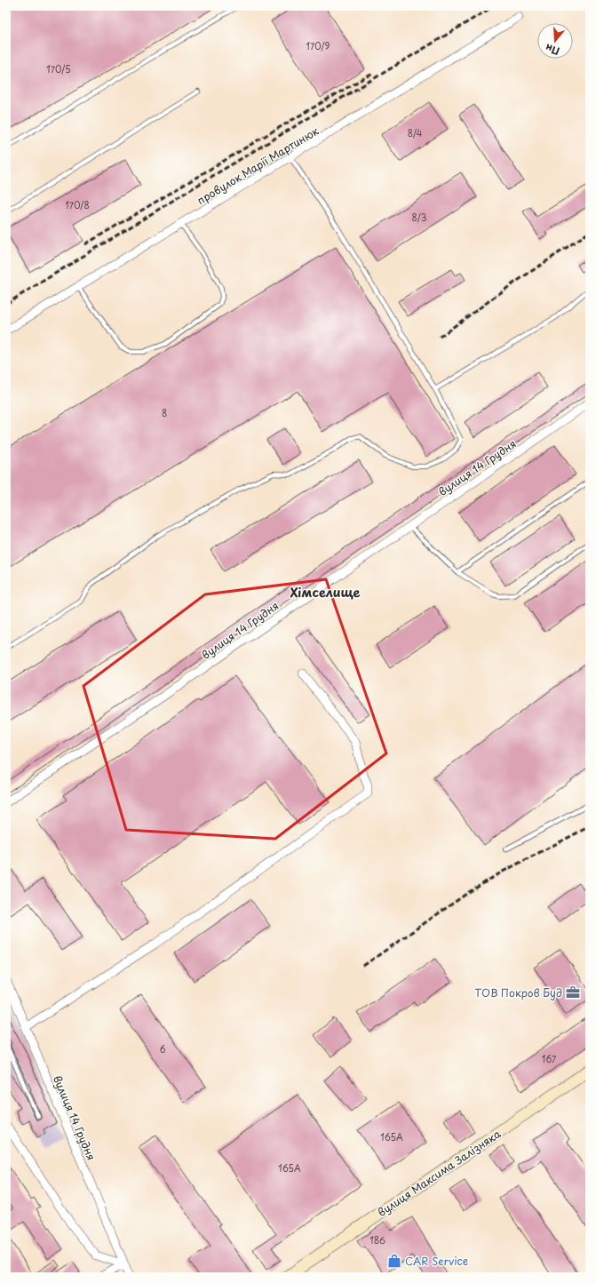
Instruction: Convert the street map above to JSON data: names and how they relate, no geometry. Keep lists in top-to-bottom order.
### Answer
{
  "streets": {
    "street": ["провулок Марії Мартинюк", "вулиця 14 Грудня", "вулиця Максима Залізняка"]
  },
  "districts": ["Хімселище"],
  "places": {
    "office": ["ТОВ Покров Буд"],
    "shop": ["CAR Service"]
  },
  "house_numbers": [
    "170/9",
    "170/5",
    "8/4",
    "170/8",
    "8/3",
    "8",
    "6",
    "167",
    "165А",
    "165А",
    "186"
  ],
  "north": "bottom"
}
